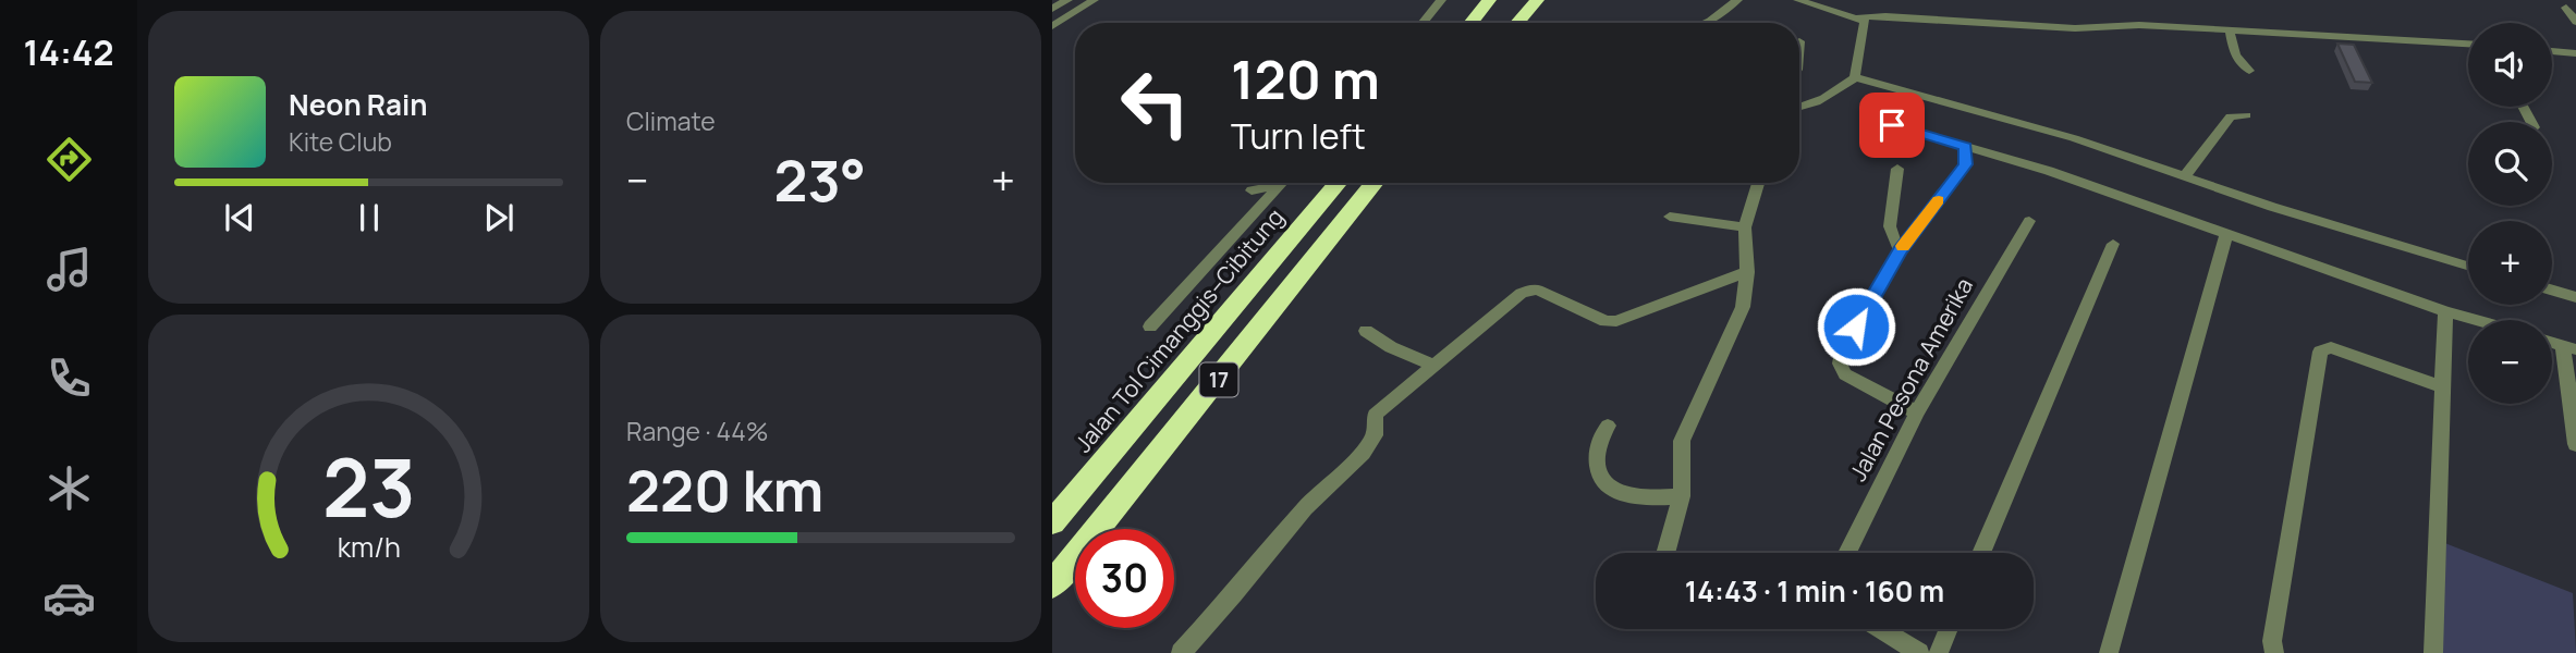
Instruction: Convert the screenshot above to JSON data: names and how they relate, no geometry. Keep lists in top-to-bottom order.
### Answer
{
  "streets": {
    "highway": ["Jalan Tol Cimanggis–Cibitung", "17"],
    "street": ["Jalan Pesona Amerika"]
  },
  "page": {
    "tabs": "14:42",
    "tile": [
      "Climate",
      ["Range · 44%", "220 km"]
    ],
    "map_buttons": ["+", "−"],
    "turn": ["120 m", "Turn left"],
    "song": ["Neon Rain", "Kite Club"],
    "heat": ["−", "23°", "+"],
    "limit": "30",
    "trip": "14:43 · 1 min · 160 m",
    "gauge": ["23", "km/h"]
  }
}
